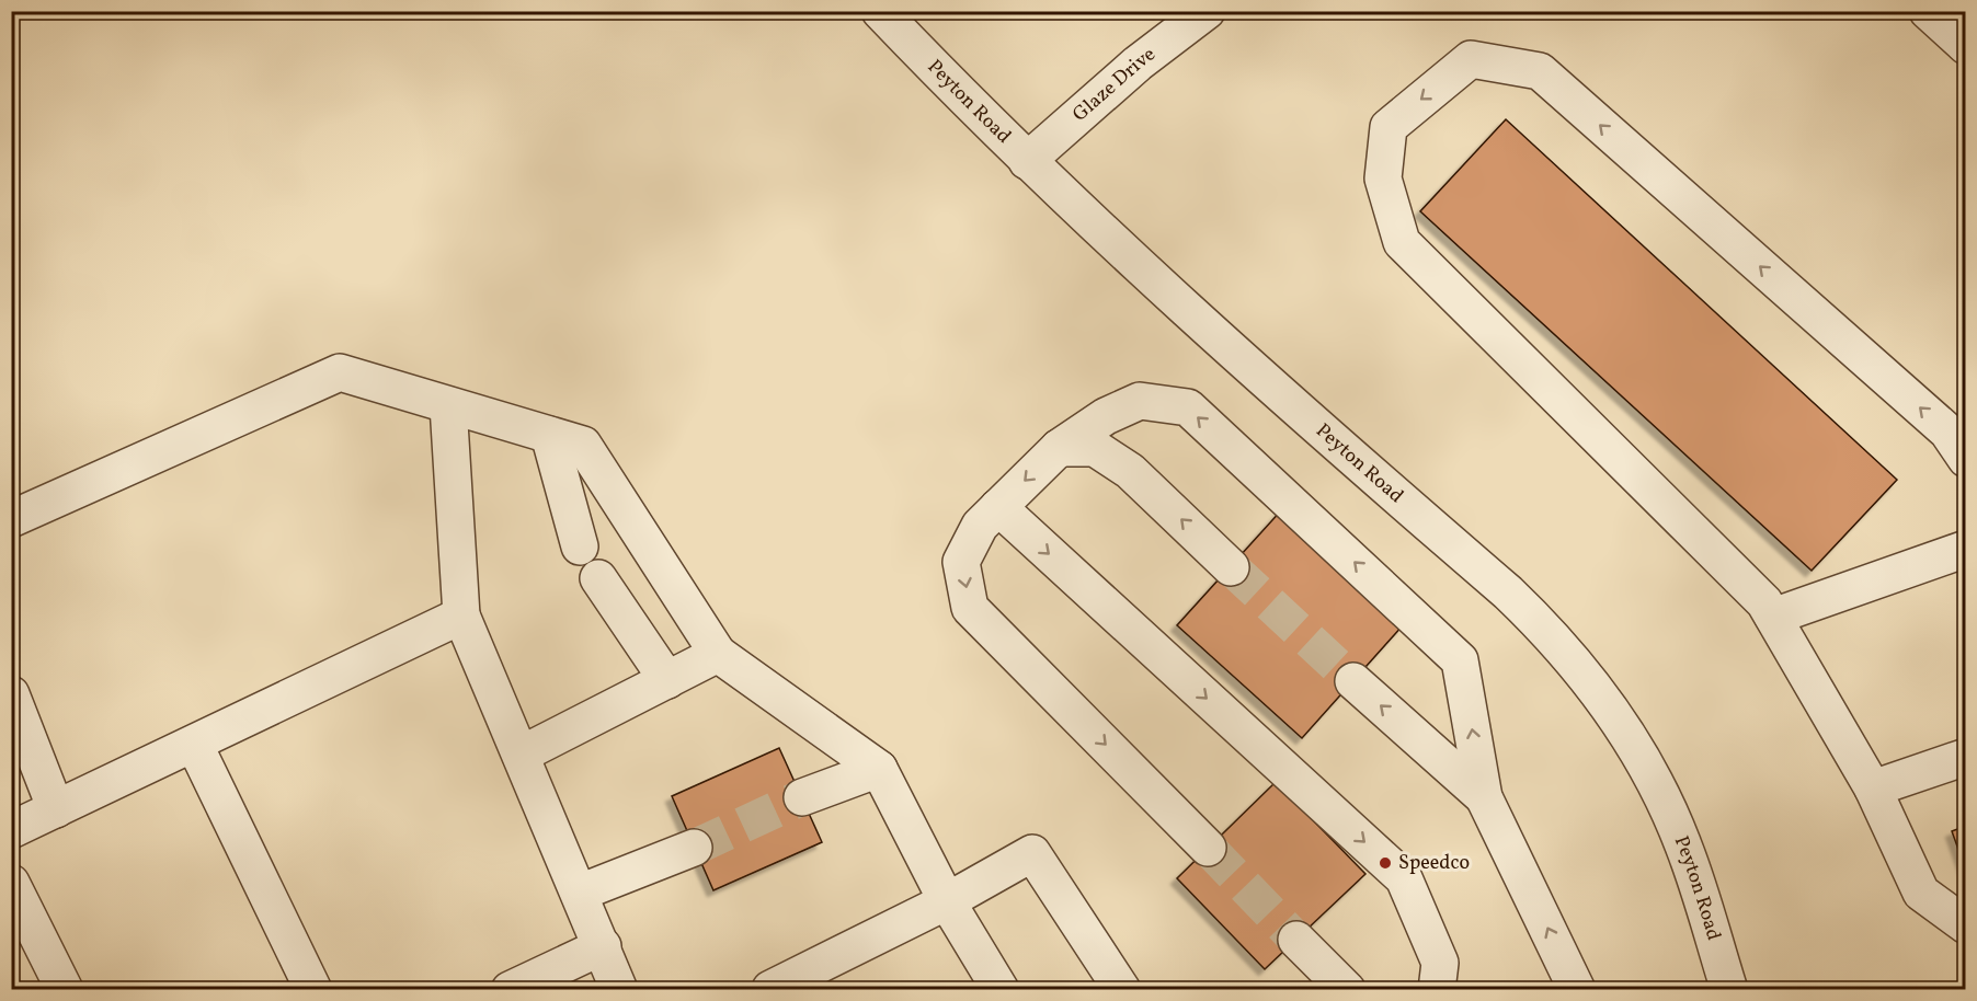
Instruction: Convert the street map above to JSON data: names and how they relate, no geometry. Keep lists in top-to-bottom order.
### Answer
{
  "streets": {
    "street": ["Glaze Drive", "Peyton Road"]
  },
  "crossings": [
    ["Glaze Drive", "Peyton Road"]
  ],
  "places": ["Speedco"]
}
